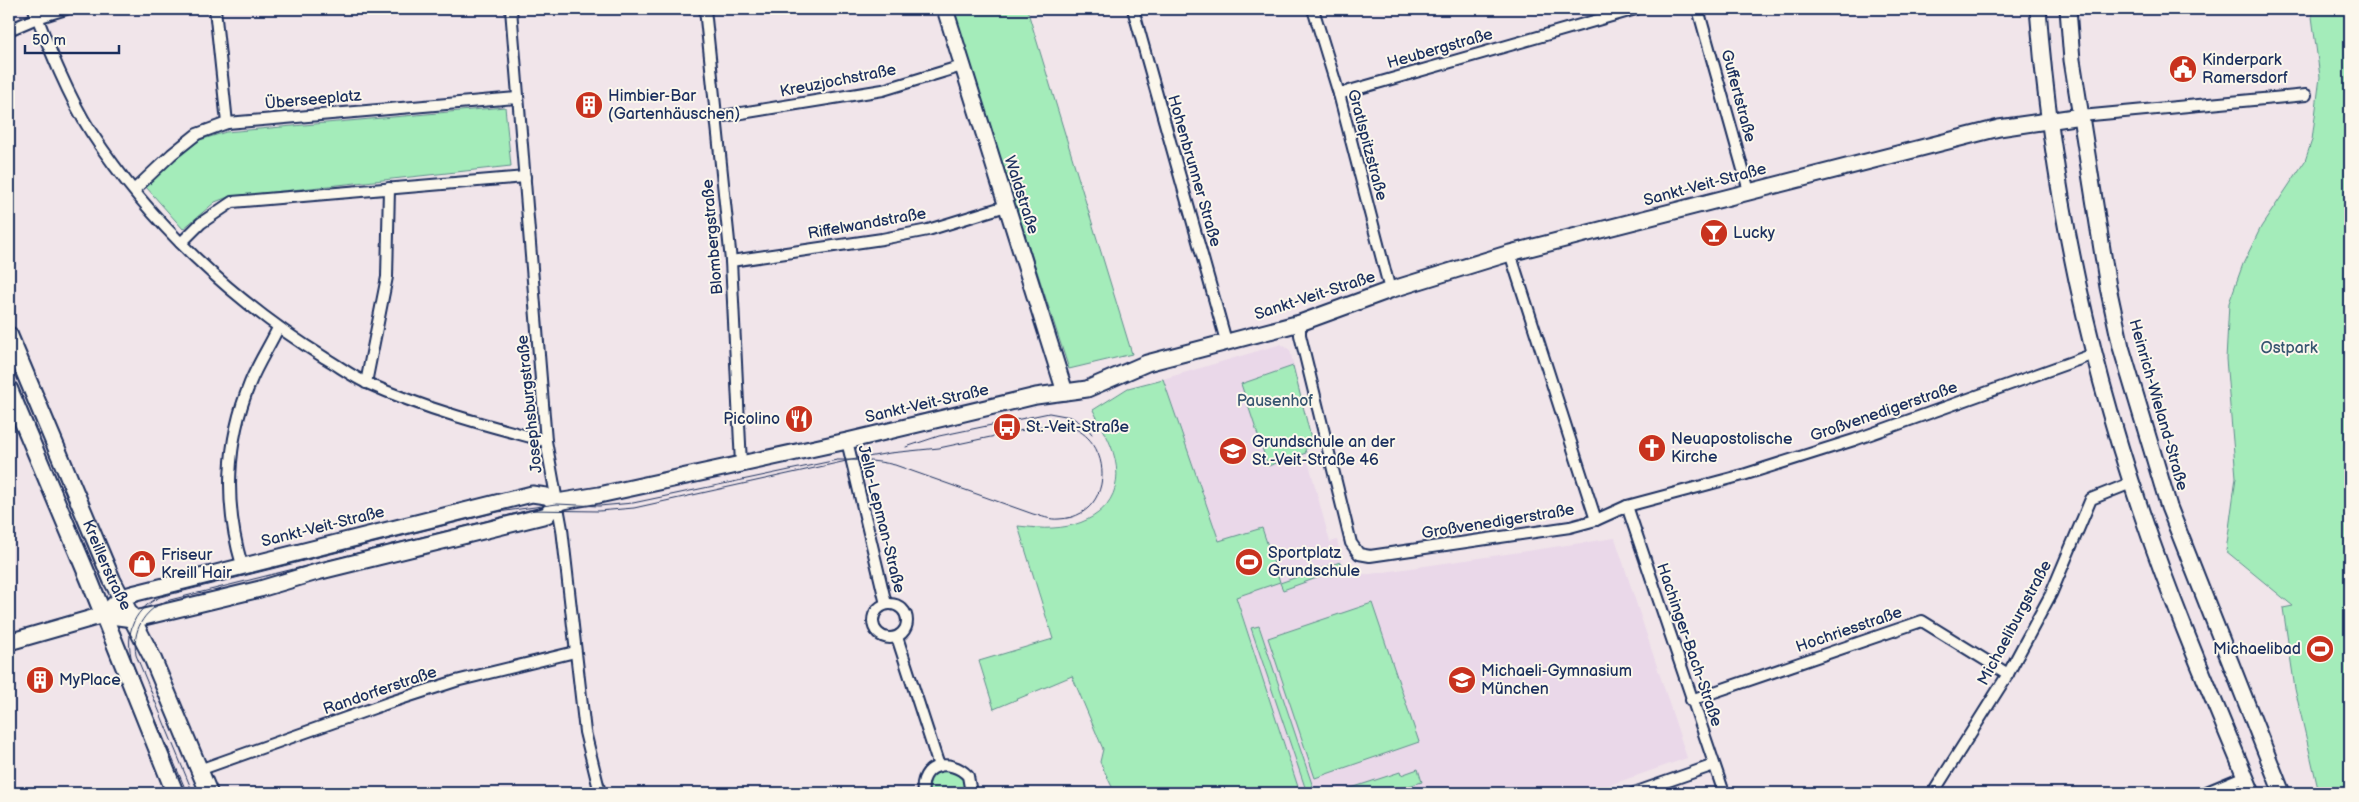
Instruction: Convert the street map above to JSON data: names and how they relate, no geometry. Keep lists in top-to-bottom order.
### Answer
{
  "streets": {
    "main road": ["Kreillerstraße"],
    "street": [
      "Heubergstraße",
      "Kreuzjochstraße",
      "Guffertstraße",
      "Überseeplatz",
      "Gratlspitzstraße",
      "Hohenbrunner Straße",
      "Sankt-Veit-Straße",
      "Waldstraße",
      "Riffelwandstraße",
      "Blombergstraße",
      "Josephsburgstraße",
      "Heinrich-Wieland-Straße",
      "Großvenedigerstraße",
      "Jella-Lepman-Straße",
      "Michaeliburgstraße",
      "Hochriesstraße",
      "Hachinger-Bach-Straße",
      "Randorferstraße"
    ]
  },
  "crossings": [
    ["Heubergstraße", "Gratlspitzstraße"],
    ["Kreuzjochstraße", "Waldstraße"],
    ["Kreuzjochstraße", "Blombergstraße"],
    ["Guffertstraße", "Sankt-Veit-Straße"],
    ["Überseeplatz", "Josephsburgstraße"],
    ["Gratlspitzstraße", "Sankt-Veit-Straße"],
    ["Hohenbrunner Straße", "Sankt-Veit-Straße"],
    ["Sankt-Veit-Straße", "Waldstraße"],
    ["Sankt-Veit-Straße", "Blombergstraße"],
    ["Sankt-Veit-Straße", "Josephsburgstraße"],
    ["Sankt-Veit-Straße", "Heinrich-Wieland-Straße"],
    ["Sankt-Veit-Straße", "Großvenedigerstraße"],
    ["Sankt-Veit-Straße", "Jella-Lepman-Straße"],
    ["Sankt-Veit-Straße", "Kreillerstraße"],
    ["Waldstraße", "Riffelwandstraße"],
    ["Riffelwandstraße", "Blombergstraße"],
    ["Josephsburgstraße", "Randorferstraße"],
    ["Großvenedigerstraße", "Hachinger-Bach-Straße"],
    ["Kreillerstraße", "Randorferstraße"],
    ["Michaeliburgstraße", "Hochriesstraße"],
    ["Hochriesstraße", "Hachinger-Bach-Straße"]
  ],
  "parks": ["Ostpark", "Pausenhof"],
  "places": {
    "public building": ["Kinderpark Ramersdorf"],
    "building": ["Himbier-Bar (Gartenhäuschen)", "MyPlace"],
    "bar": ["Lucky"],
    "restaurant": ["Picolino"],
    "bus stop": ["St.-Veit-Straße"],
    "church": ["Neuapostolische Kirche"],
    "school or university": ["Grundschule an der St.-Veit-Straße 46", "Michaeli-Gymnasium München"],
    "sports": ["Sportplatz Grundschule", "Michaelibad"],
    "shop": ["Friseur Kreill Hair"]
  },
  "scale_bar": "50 m"
}
